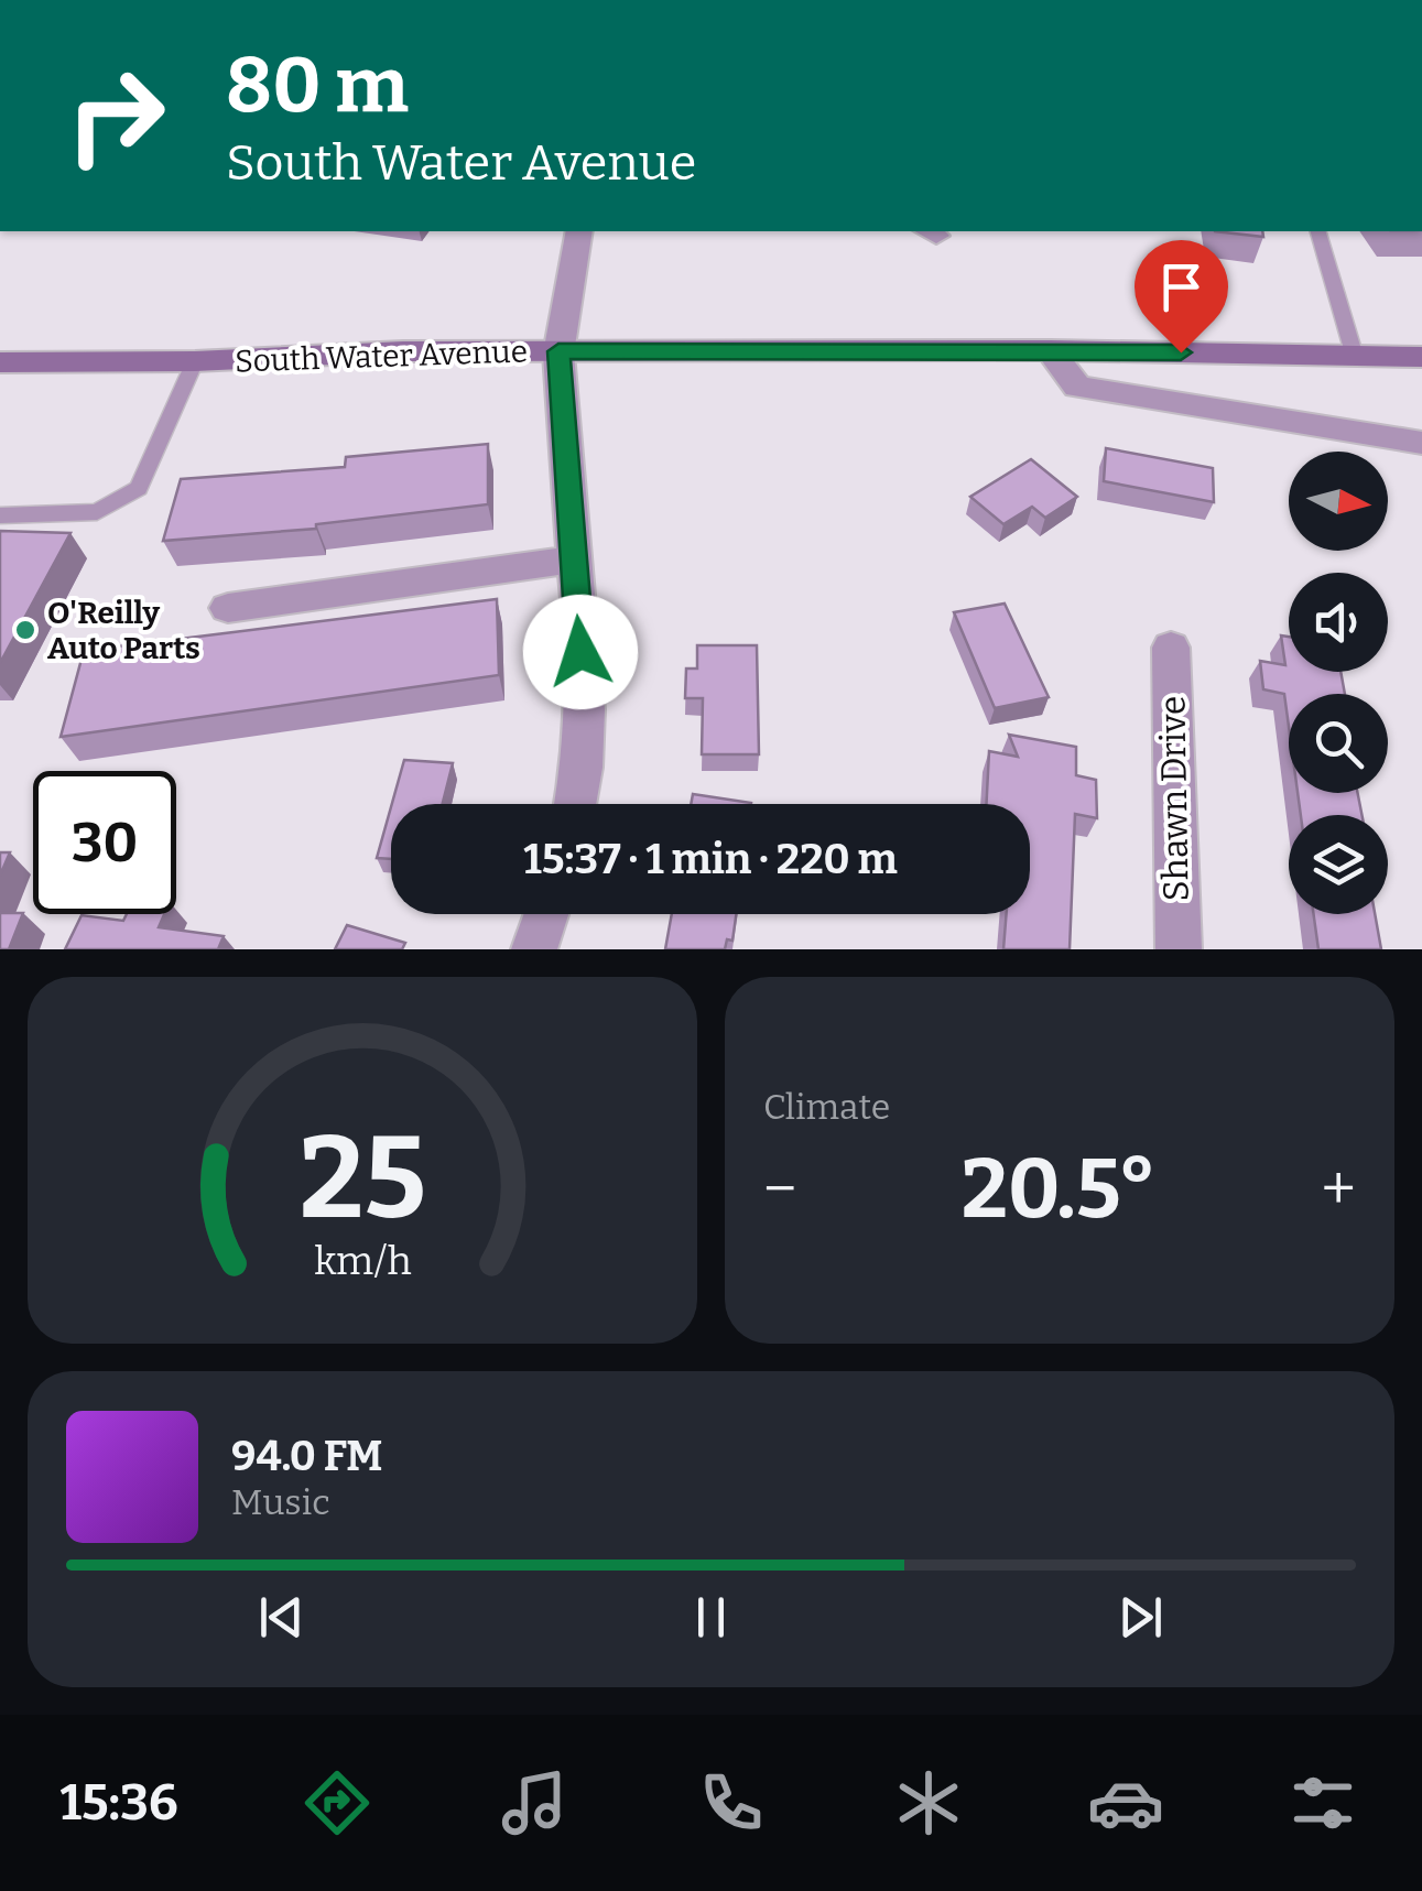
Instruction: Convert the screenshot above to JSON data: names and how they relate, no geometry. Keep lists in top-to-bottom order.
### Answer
{
  "streets": {
    "main road": ["South Water Avenue"],
    "street": ["Shawn Drive"]
  },
  "places": ["O'Reilly Auto Parts"],
  "north": "right",
  "page": {
    "turn": ["80 m", "South Water Avenue"],
    "limit": "30",
    "trip": "15:37 · 1 min · 220 m",
    "tile": "Climate",
    "heat": ["−", "20.5°", "+"],
    "song": ["94.0 FM", "Music"],
    "tabs": "15:36",
    "gauge": ["25", "km/h"]
  }
}
